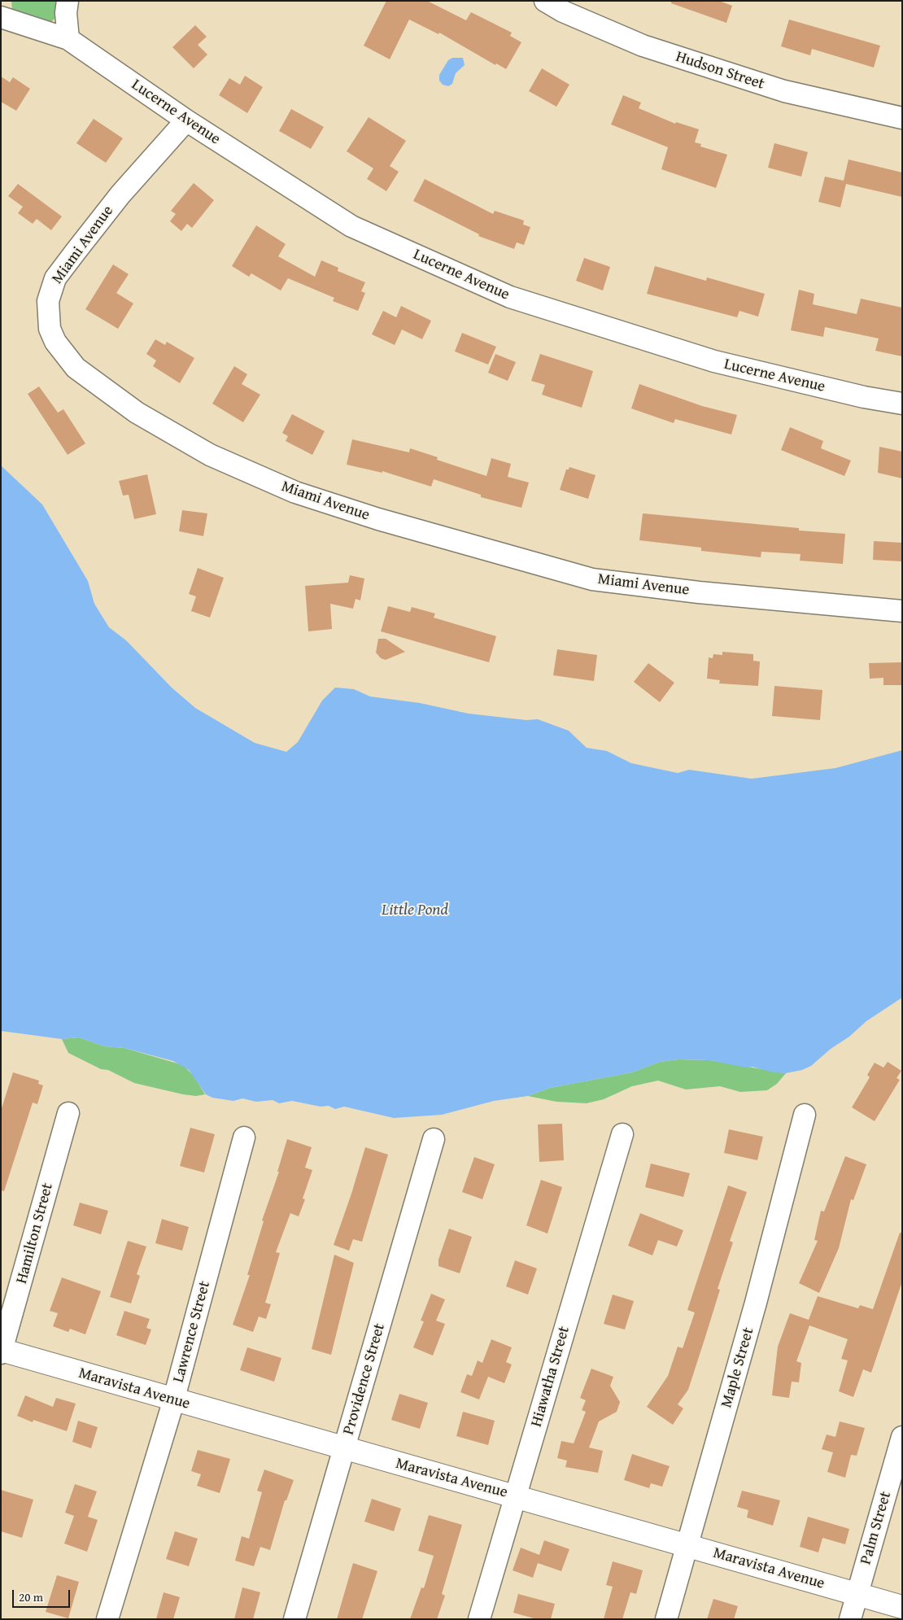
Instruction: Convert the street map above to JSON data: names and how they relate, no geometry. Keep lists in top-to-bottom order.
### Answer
{
  "streets": {
    "main road": ["Maravista Avenue"],
    "street": [
      "Hudson Street",
      "Lucerne Avenue",
      "Miami Avenue",
      "Hamilton Street",
      "Lawrence Street",
      "Maple Street",
      "Hiawatha Street",
      "Providence Street",
      "Palm Street"
    ]
  },
  "crossings": [
    ["Lucerne Avenue", "Miami Avenue"],
    ["Hamilton Street", "Maravista Avenue"],
    ["Lawrence Street", "Maravista Avenue"],
    ["Maple Street", "Maravista Avenue"],
    ["Hiawatha Street", "Maravista Avenue"],
    ["Providence Street", "Maravista Avenue"],
    ["Maravista Avenue", "Palm Street"]
  ],
  "water": ["Little Pond"],
  "scale_bar": "20 m"
}
